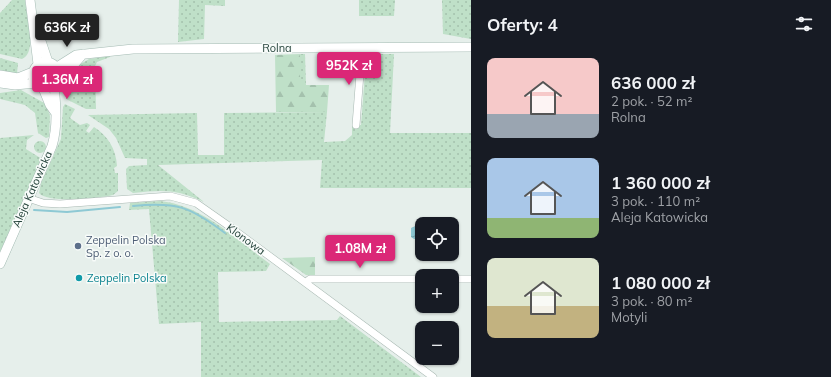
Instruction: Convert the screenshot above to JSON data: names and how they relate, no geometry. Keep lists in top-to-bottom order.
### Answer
{
  "streets": {
    "street": ["Rolna", "Aleja Katowicka", "Klonowa"]
  },
  "crossings": [
    ["Rolna", "Aleja Katowicka"],
    ["Aleja Katowicka", "Klonowa"]
  ],
  "places": ["Zeppelin Polska Sp. z o. o.", "Zeppelin Polska"],
  "page": {
    "heading": "Oferty: 4",
    "price": [
      "636K zł",
      "952K zł",
      "1.36M zł",
      "1.08M zł"
    ],
    "list": [
      {
        "name": "636 000 zł",
        "note": "2 pok. · 52 m² · Rolna"
      },
      {
        "name": "1 360 000 zł",
        "note": "3 pok. · 110 m² · Aleja Katowicka"
      },
      {
        "name": "1 080 000 zł",
        "note": "3 pok. · 80 m² · Motyli"
      }
    ],
    "map_buttons": ["+", "−"]
  }
}
